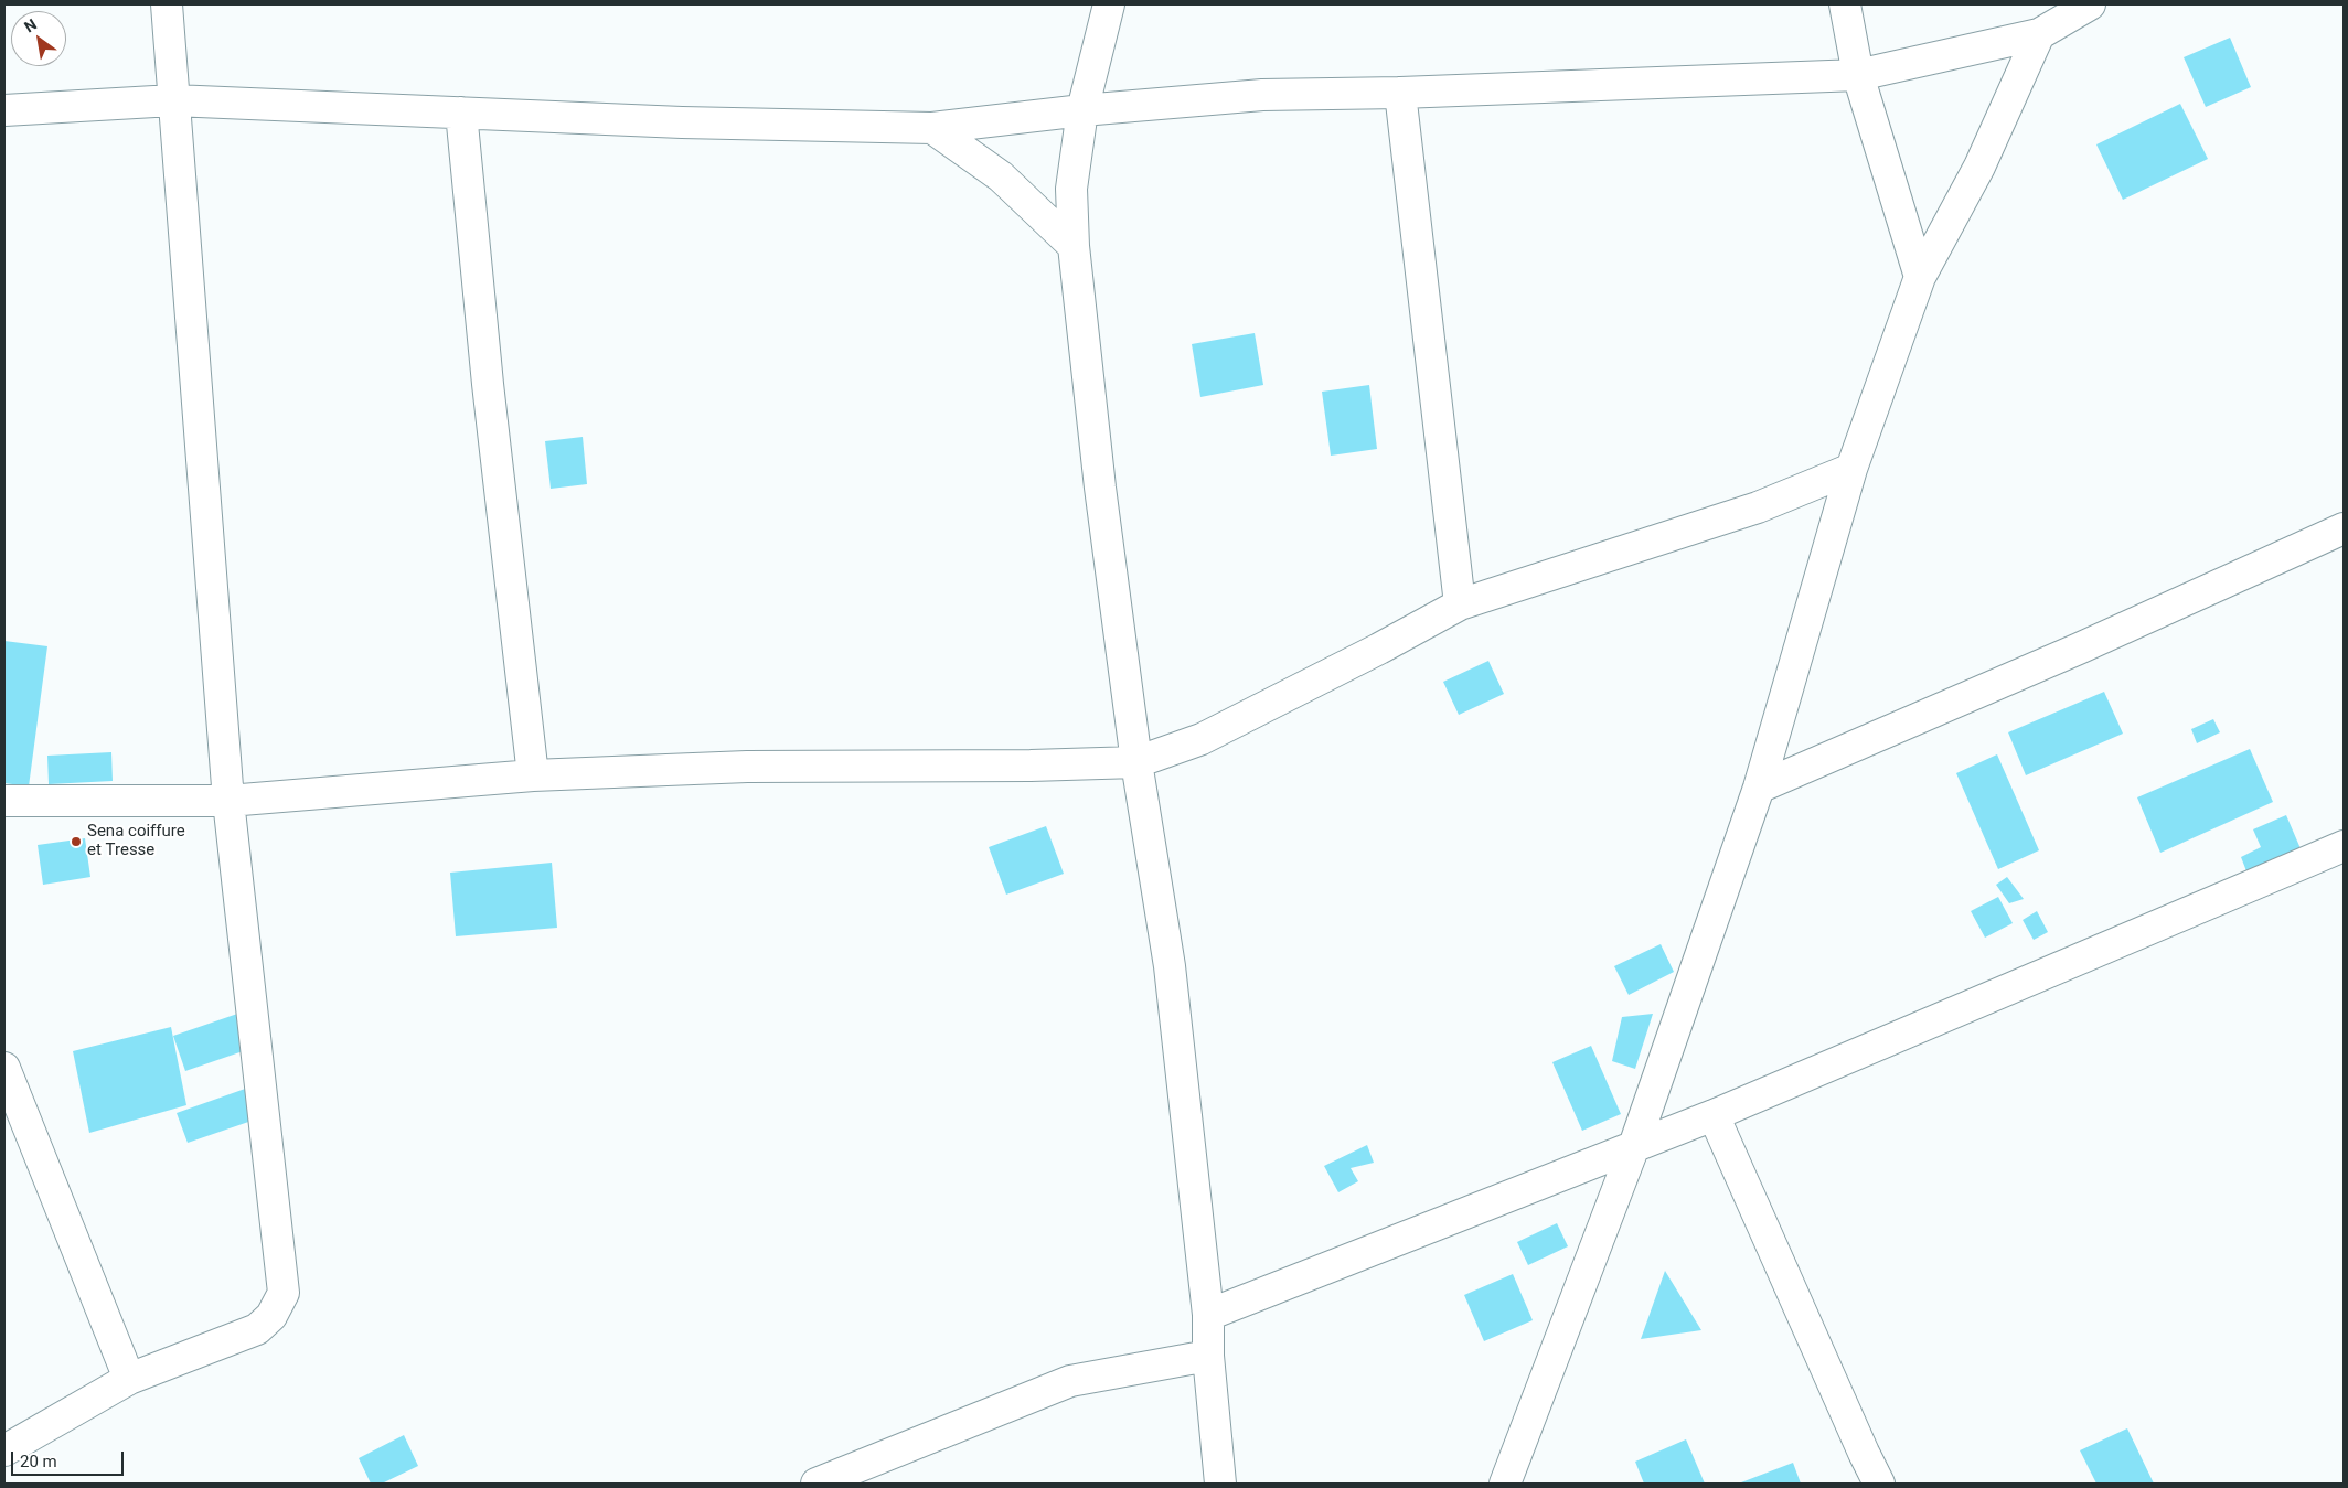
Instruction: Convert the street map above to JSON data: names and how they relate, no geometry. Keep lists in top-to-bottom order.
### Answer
{
  "places": ["Sena coiffure et Tresse"],
  "scale_bar": "20 m",
  "north": "top left"
}
